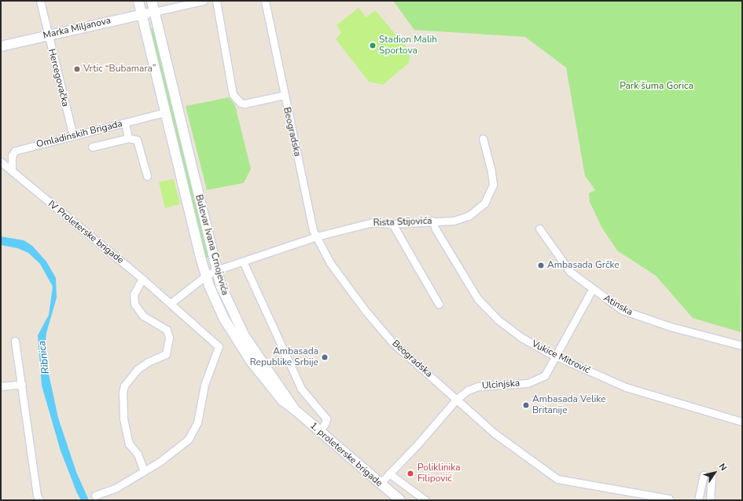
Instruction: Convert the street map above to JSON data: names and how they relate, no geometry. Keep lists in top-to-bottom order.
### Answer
{
  "streets": {
    "main road": ["Marka Miljanova", "Bulevar Ivana Crnojevića", "1. proleterske brigade"],
    "street": [
      "Hercegovačka",
      "Beogradska",
      "Omladinskih Brigada",
      "Rista Stijovića",
      "IV Proleterske brigade",
      "Atinska",
      "Vukice Mitrović",
      "Ulcinjska"
    ]
  },
  "crossings": [
    ["Marka Miljanova", "Hercegovačka"],
    ["Marka Miljanova", "Bulevar Ivana Crnojevića"],
    ["Hercegovačka", "Omladinskih Brigada"],
    ["Beogradska", "Rista Stijovića"],
    ["Beogradska", "Ulcinjska"],
    ["Omladinskih Brigada", "IV Proleterske brigade"],
    ["Omladinskih Brigada", "Bulevar Ivana Crnojevića"],
    ["Rista Stijovića", "Bulevar Ivana Crnojevića"],
    ["Rista Stijovića", "Vukice Mitrović"],
    ["Bulevar Ivana Crnojevića", "1. proleterske brigade"],
    ["Atinska", "Ulcinjska"],
    ["Vukice Mitrović", "Ulcinjska"],
    ["Ulcinjska", "1. proleterske brigade"]
  ],
  "water": ["Ribnica"],
  "parks": ["Park šuma Gorica"],
  "places": [
    "Stadion Malih Sportova",
    "Vrtic “Bubamara”",
    "Ambasada Grčke",
    "Ambasada Republike Srbije",
    "Ambasada Velike Britanije",
    "Poliklinika Filipović"
  ],
  "north": "top right"
}
